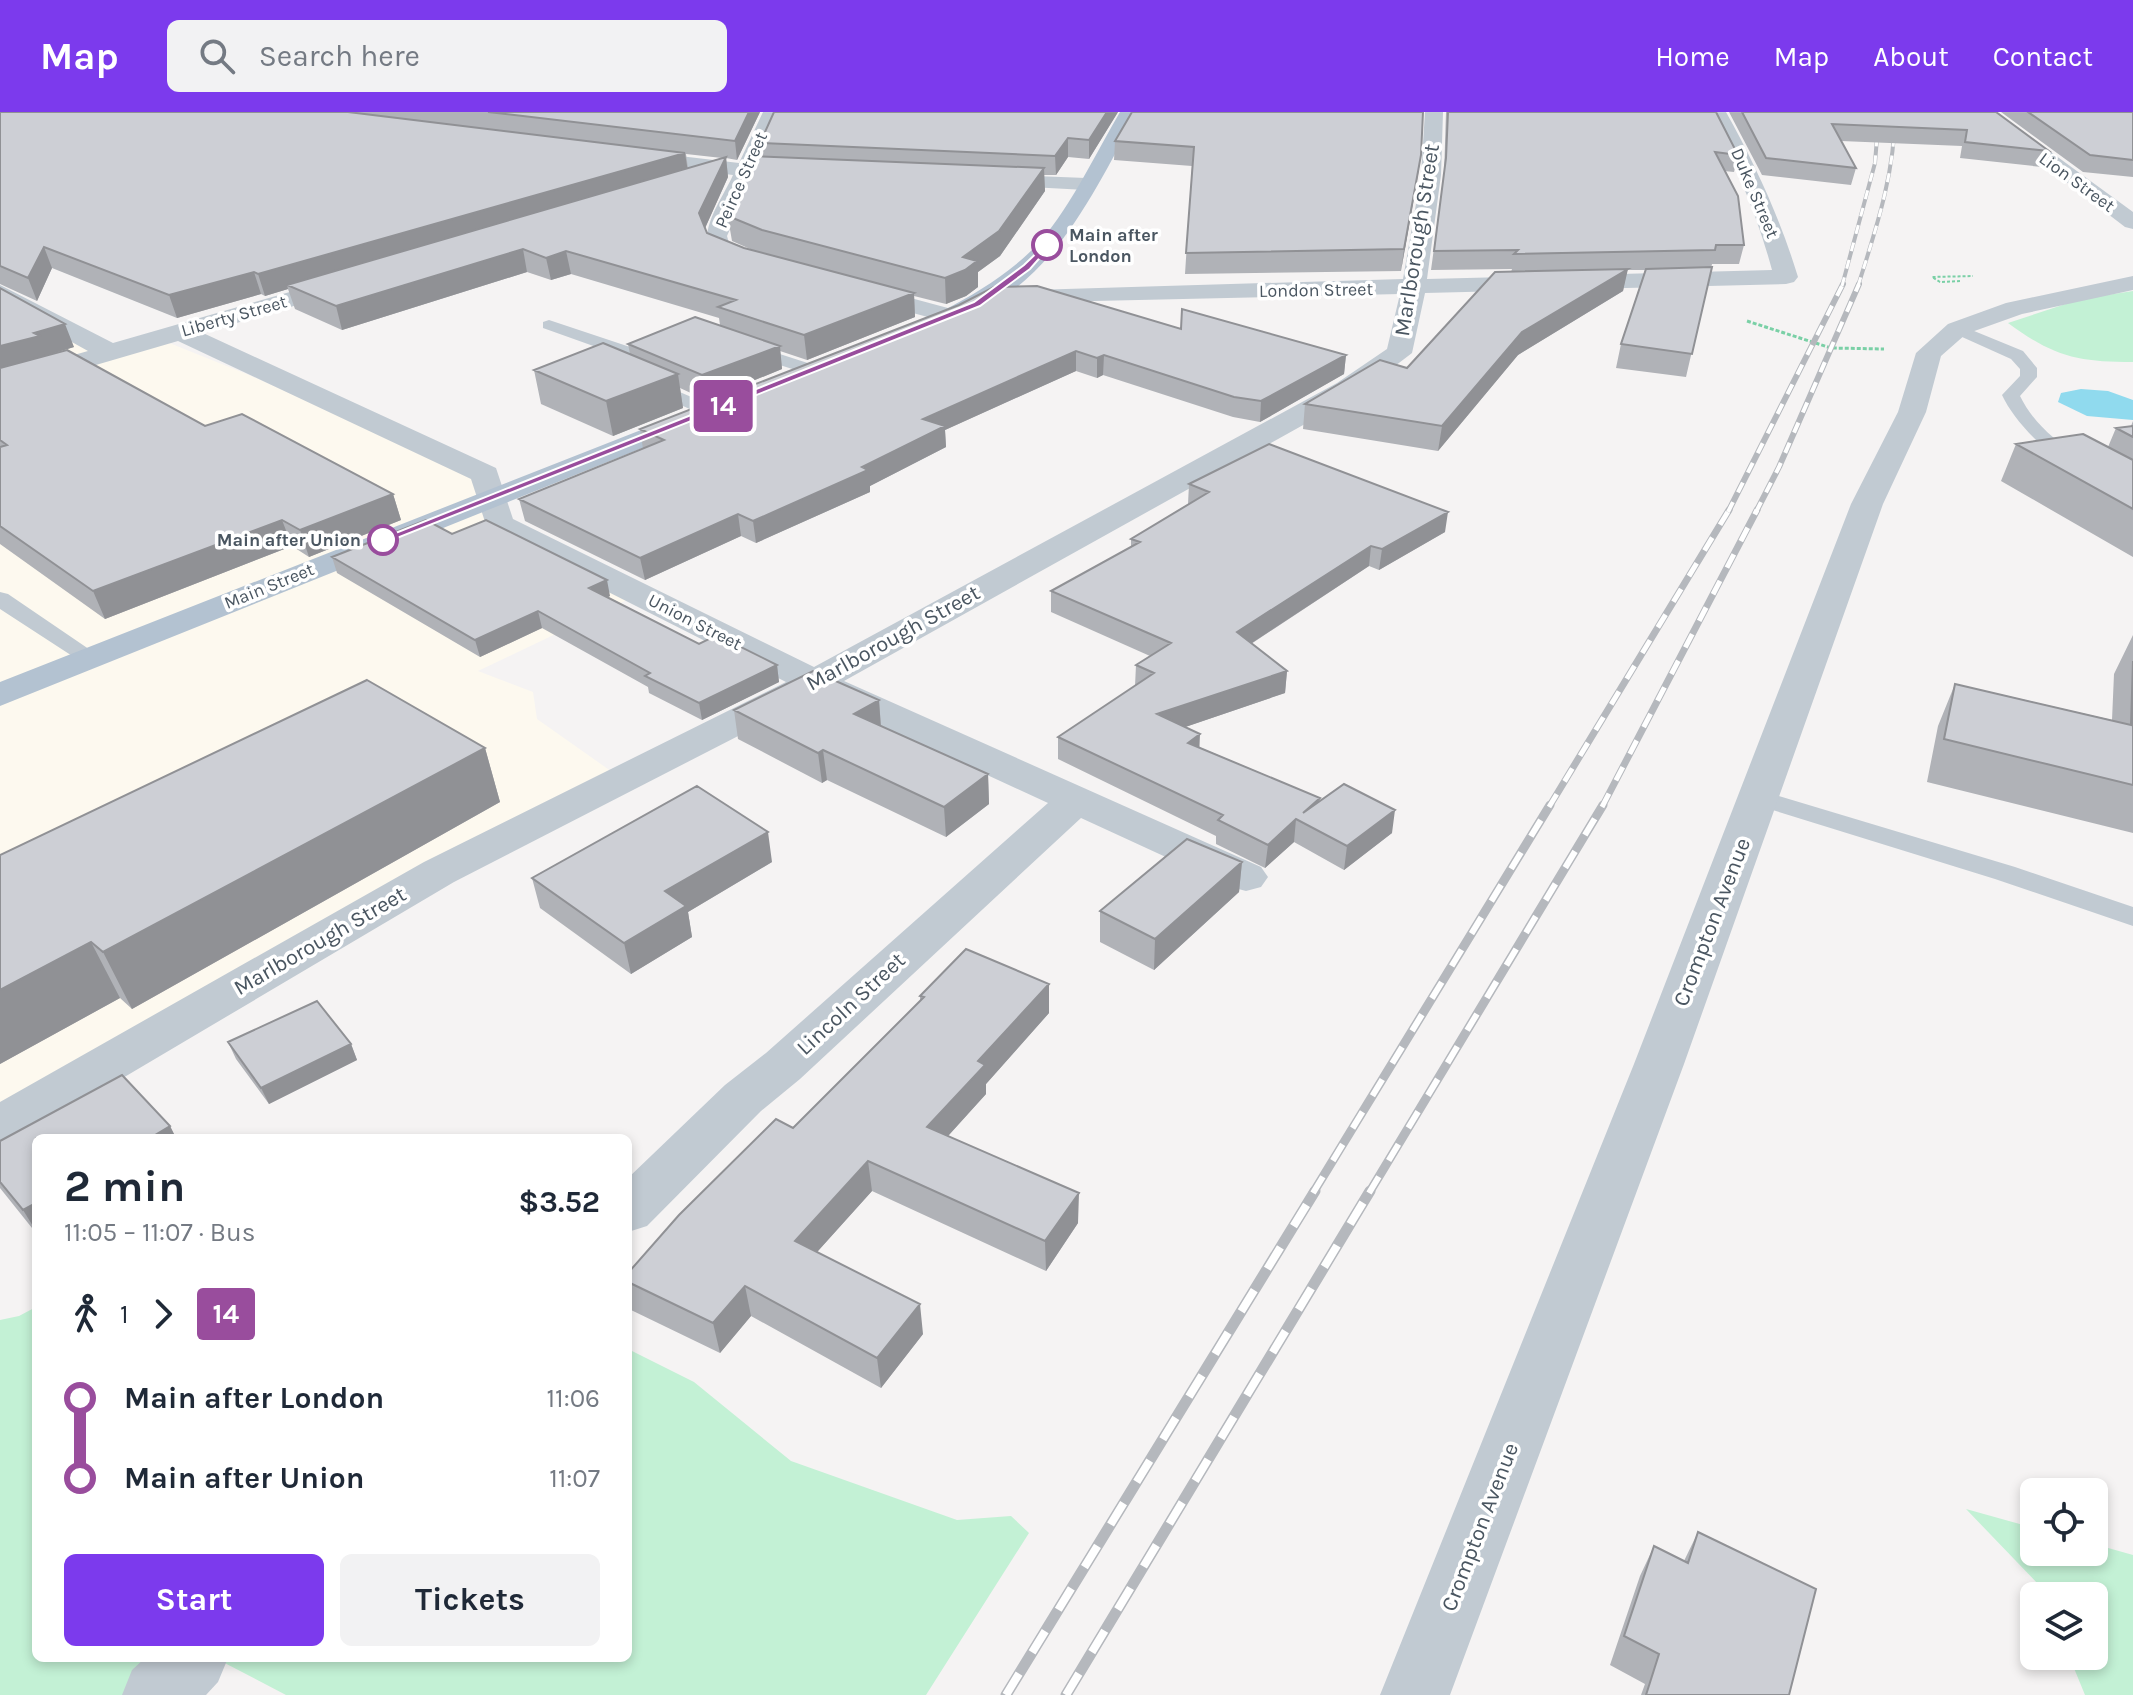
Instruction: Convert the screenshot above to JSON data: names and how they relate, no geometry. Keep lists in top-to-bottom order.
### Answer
{
  "streets": {
    "main road": ["Main Street"],
    "street": [
      "Peirce Street",
      "Lion Street",
      "Duke Street",
      "Marlborough Street",
      "London Street",
      "Liberty Street",
      "Union Street",
      "Crompton Avenue",
      "Lincoln Street"
    ]
  },
  "crossings": [
    ["Duke Street", "London Street"],
    ["Marlborough Street", "London Street"],
    ["Marlborough Street", "Union Street"],
    ["Liberty Street", "Union Street"],
    ["Main Street", "Union Street"],
    ["Union Street", "Lincoln Street"]
  ],
  "places": ["Main after London", "Main after Union"],
  "lines": ["bus line 14"],
  "page": {
    "header": "Map",
    "search": "Search here",
    "nav": [
      "Home",
      "Map",
      "About",
      "Contact"
    ],
    "on_map": "14",
    "heading": ["2 min", "11:05 – 11:07 · Bus", "$3.52"],
    "legs": ["1", "14"],
    "list": [
      {
        "name": "Main after London",
        "value": "11:06"
      },
      {
        "name": "Main after Union",
        "value": "11:07"
      }
    ],
    "buttons": ["Start", "Tickets"]
  }
}
